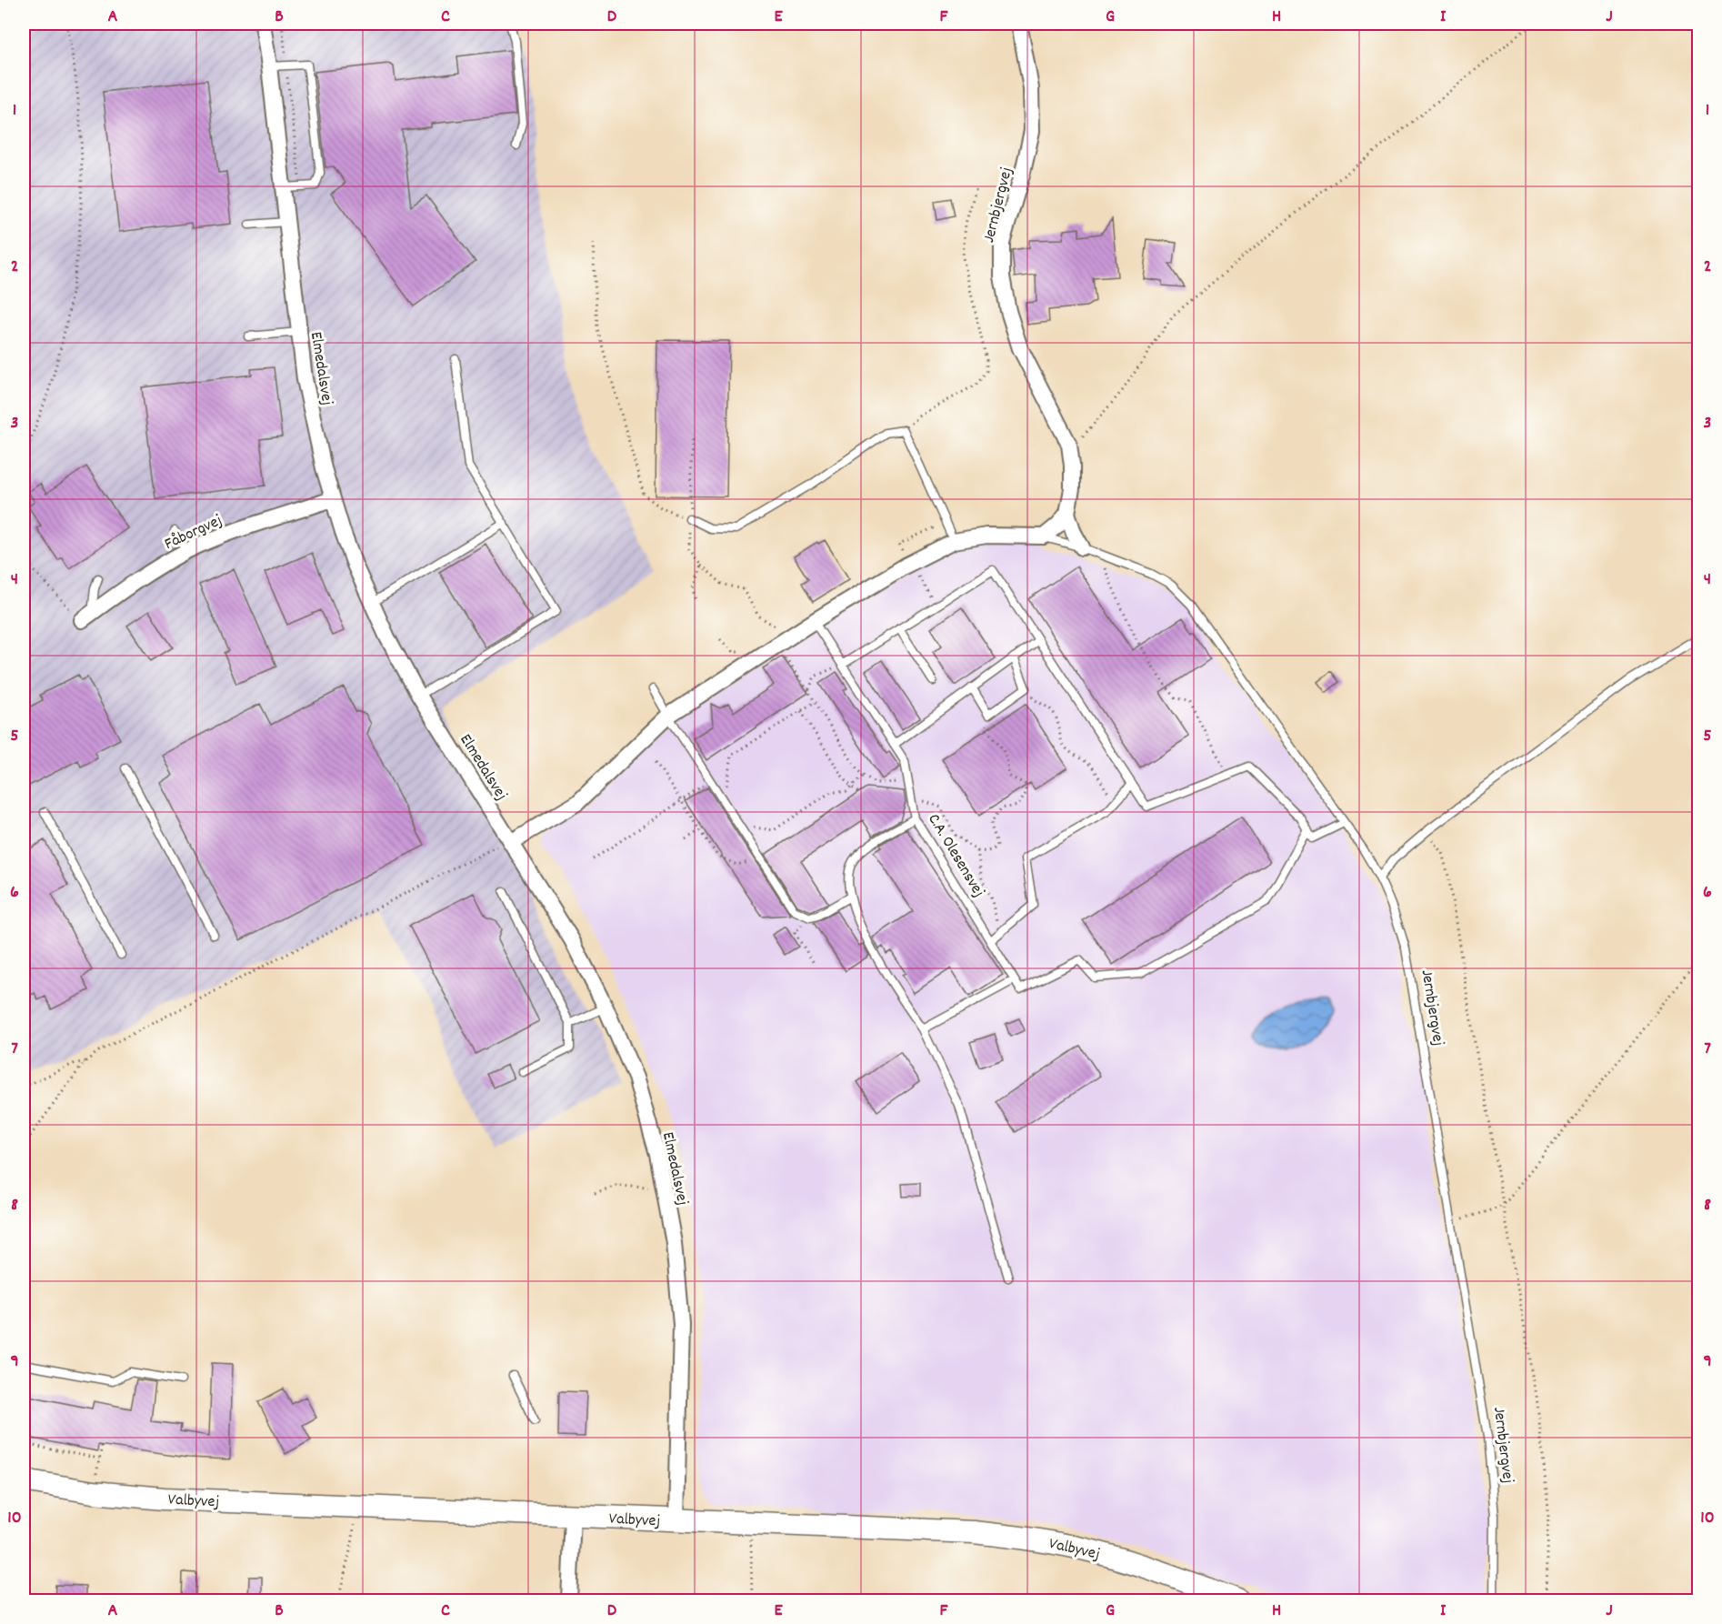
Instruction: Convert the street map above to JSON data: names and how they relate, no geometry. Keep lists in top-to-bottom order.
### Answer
{
  "streets": {
    "street": [
      "Jernbjergvej",
      "Elmedalsvej",
      "Fåborgvej",
      "Valbyvej"
    ],
    "lane": ["C.A. Olesensvej"]
  },
  "crossings": [
    ["Elmedalsvej", "Fåborgvej"],
    ["Elmedalsvej", "Valbyvej"]
  ],
  "grid": {
    "columns": [
      "A",
      "B",
      "C",
      "D",
      "E",
      "F",
      "G",
      "H",
      "I",
      "J"
    ],
    "rows": [
      "1",
      "2",
      "3",
      "4",
      "5",
      "6",
      "7",
      "8",
      "9",
      "10"
    ]
  }
}
